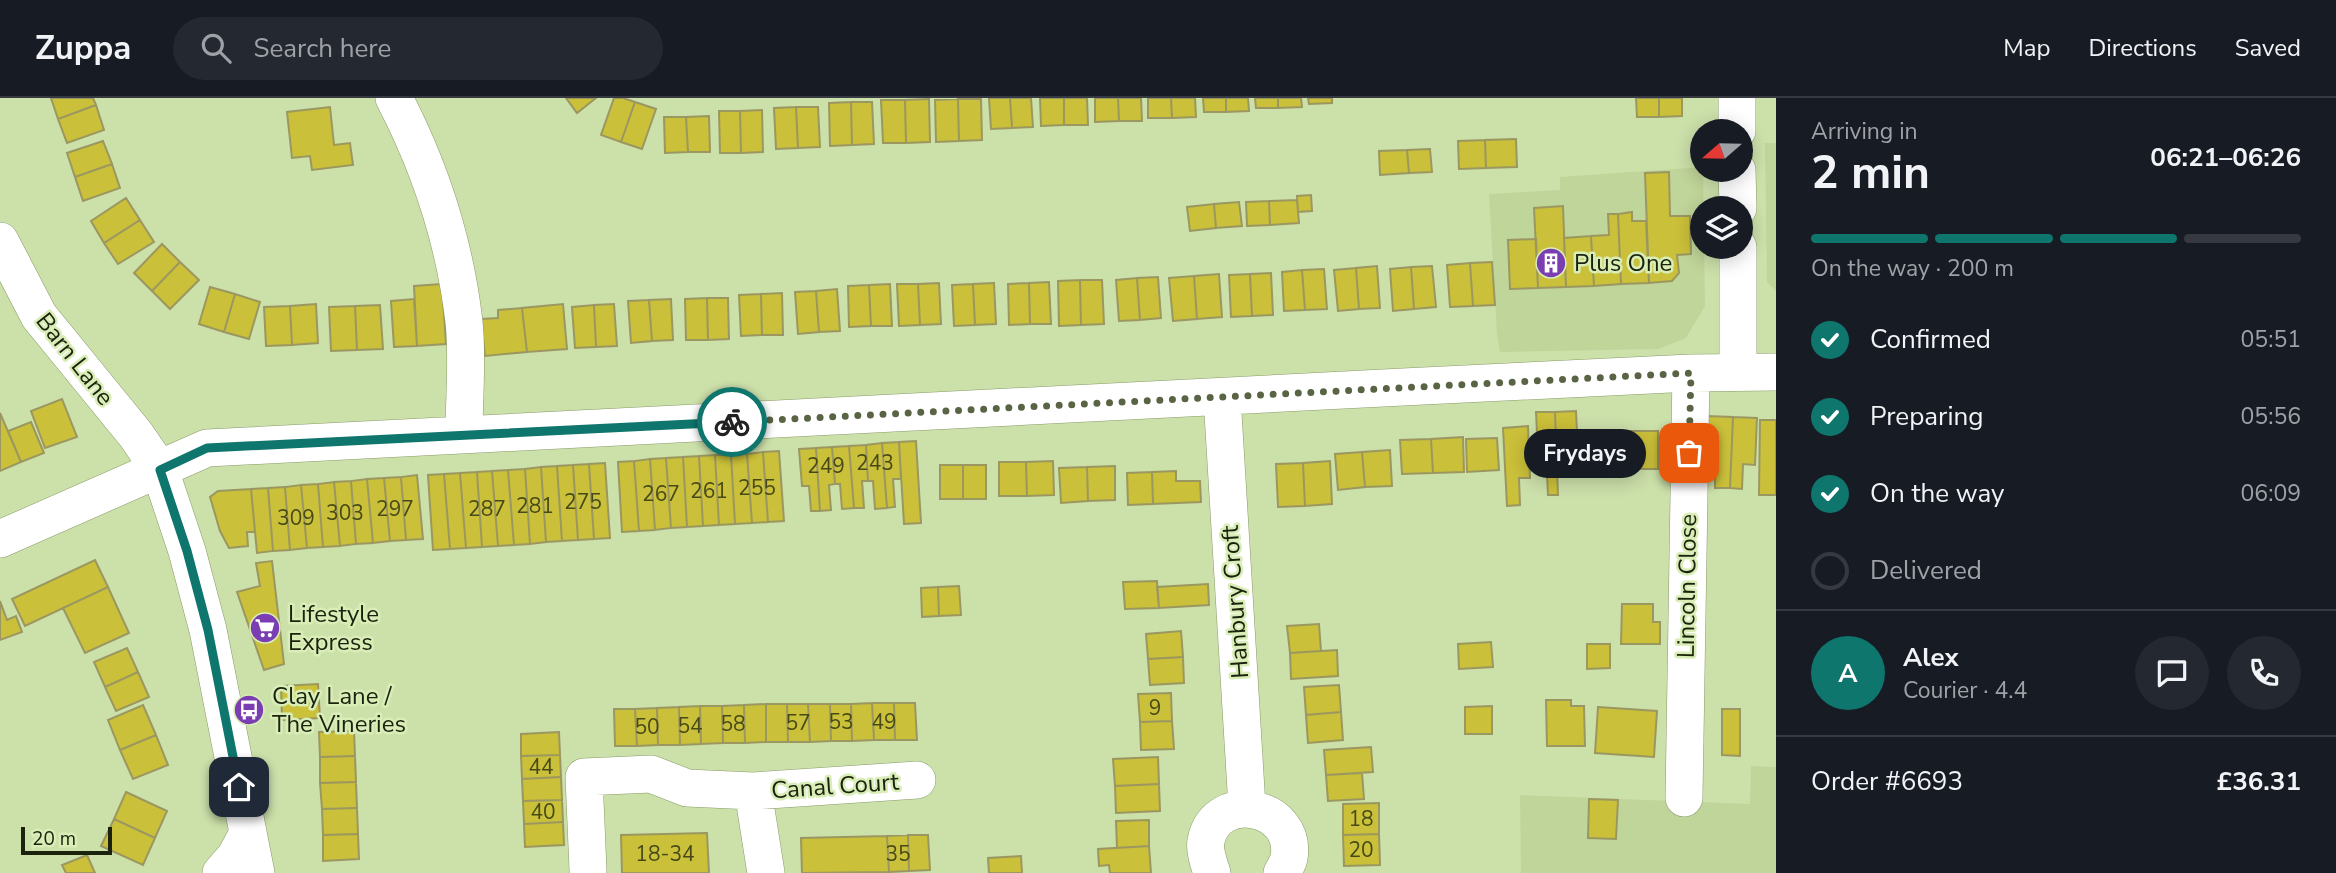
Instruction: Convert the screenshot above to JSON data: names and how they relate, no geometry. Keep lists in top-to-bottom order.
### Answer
{
  "streets": {
    "street": [
      "Barn Lane",
      "Lincoln Close",
      "Hanbury Croft",
      "Canal Court"
    ]
  },
  "places": {
    "building": ["Plus One"],
    "other": ["Frydays"],
    "supermarket": ["Lifestyle Express"],
    "bus stop": ["Clay Lane / The Vineries"]
  },
  "house_numbers": [
    "243",
    "249",
    "255",
    "261",
    "267",
    "275",
    "281",
    "297",
    "287",
    "303",
    "309",
    "9",
    "53",
    "49",
    "57",
    "58",
    "54",
    "50",
    "44",
    "40",
    "18",
    "20",
    "18-34",
    "35"
  ],
  "scale_bar": "20 m",
  "north": "left",
  "page": {
    "header": "Zuppa",
    "search": "Search here",
    "nav": ["Map", "Directions", "Saved"],
    "heading": ["2 min", "Arriving in", "06:21–06:26"],
    "panel": [
      "Alex",
      "Courier · 4.4",
      "Order #6693",
      "£36.31"
    ],
    "bar": "On the way · 200 m",
    "list": [
      ["Confirmed", "05:51"],
      ["Preparing", "05:56"],
      ["On the way", "06:09"],
      "Delivered"
    ],
    "bubble": "Frydays",
    "round": "A",
    "scale": "20 m"
  }
}
